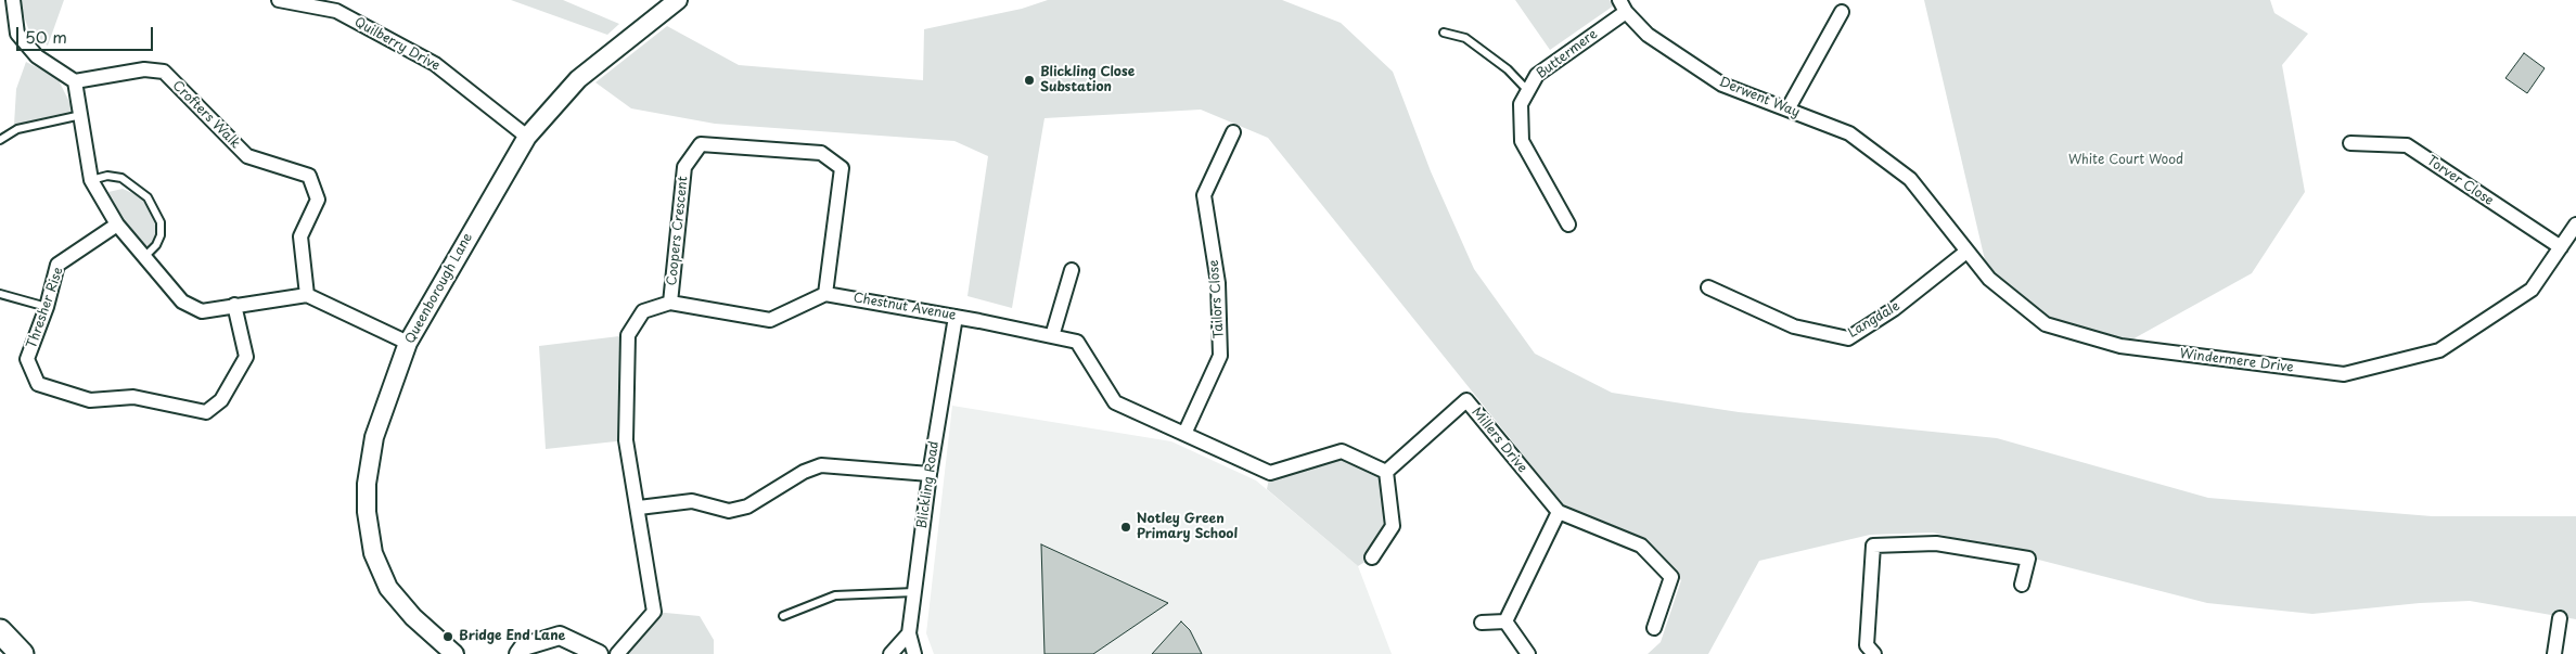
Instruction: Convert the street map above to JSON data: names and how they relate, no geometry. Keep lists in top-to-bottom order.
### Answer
{
  "streets": {
    "street": [
      "Quilberry Drive",
      "Buttermere",
      "Derwent Way",
      "Crofters Walk",
      "Torver Close",
      "Coopers Crescent",
      "Queenborough Lane",
      "Tailors Close",
      "Chestnut Avenue",
      "Thresher Rise",
      "Langdale",
      "Windermere Drive",
      "Millers Drive",
      "Blickling Road"
    ]
  },
  "crossings": [
    ["Quilberry Drive", "Queenborough Lane"],
    ["Buttermere", "Derwent Way"],
    ["Derwent Way", "Windermere Drive"],
    ["Torver Close", "Windermere Drive"],
    ["Coopers Crescent", "Chestnut Avenue"],
    ["Tailors Close", "Chestnut Avenue"],
    ["Chestnut Avenue", "Millers Drive"],
    ["Chestnut Avenue", "Blickling Road"],
    ["Langdale", "Windermere Drive"]
  ],
  "parks": ["White Court Wood"],
  "places": ["Blickling Close Substation", "Notley Green Primary School", "Bridge End Lane"],
  "scale_bar": "50 m"
}
